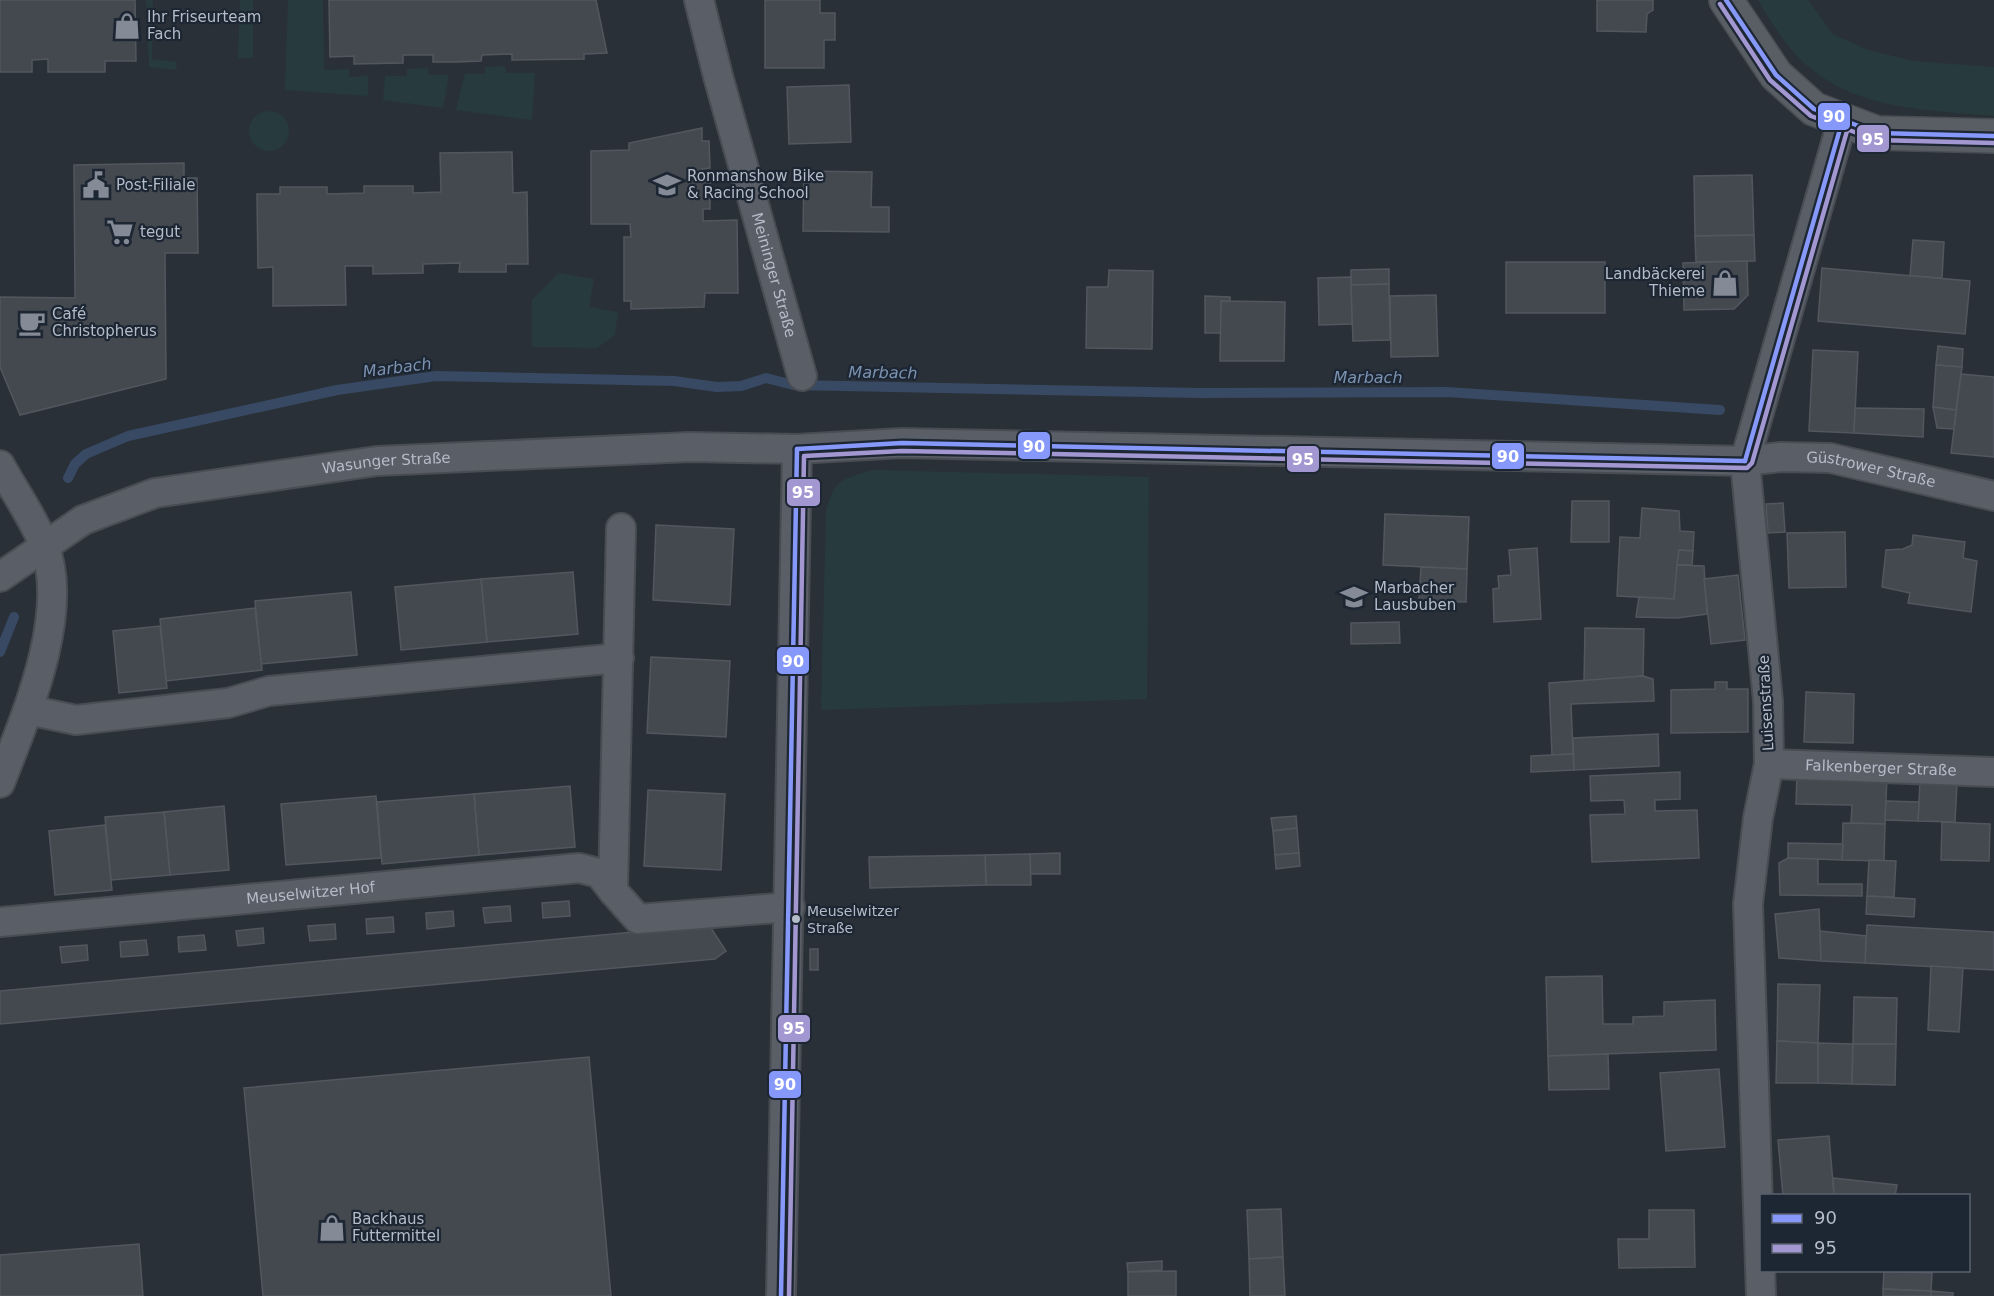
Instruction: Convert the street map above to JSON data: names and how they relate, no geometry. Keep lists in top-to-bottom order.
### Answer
{
  "streets": {
    "street": [
      "Meininger Straße",
      "Wasunger Straße",
      "Güstrower Straße",
      "Luisenstraße",
      "Falkenberger Straße",
      "Meuselwitzer Hof"
    ]
  },
  "crossings": [
    ["Wasunger Straße", "Güstrower Straße"],
    ["Wasunger Straße", "Luisenstraße"],
    ["Güstrower Straße", "Luisenstraße"],
    ["Luisenstraße", "Falkenberger Straße"]
  ],
  "water": ["Marbach"],
  "places": {
    "shop": ["Ihr Friseurteam Fach", "Landbäckerei Thieme", "Backhaus Futtermittel"],
    "public building": ["Post-Filiale"],
    "school or university": ["Ronmanshow Bike & Racing School", "Marbacher Lausbuben"],
    "supermarket": ["tegut"],
    "cafe": ["Café Christopherus"],
    "other": ["Meuselwitzer Straße"]
  },
  "lines": ["transit line 90", "transit line 95"],
  "legend": ["90", "95"]
}
